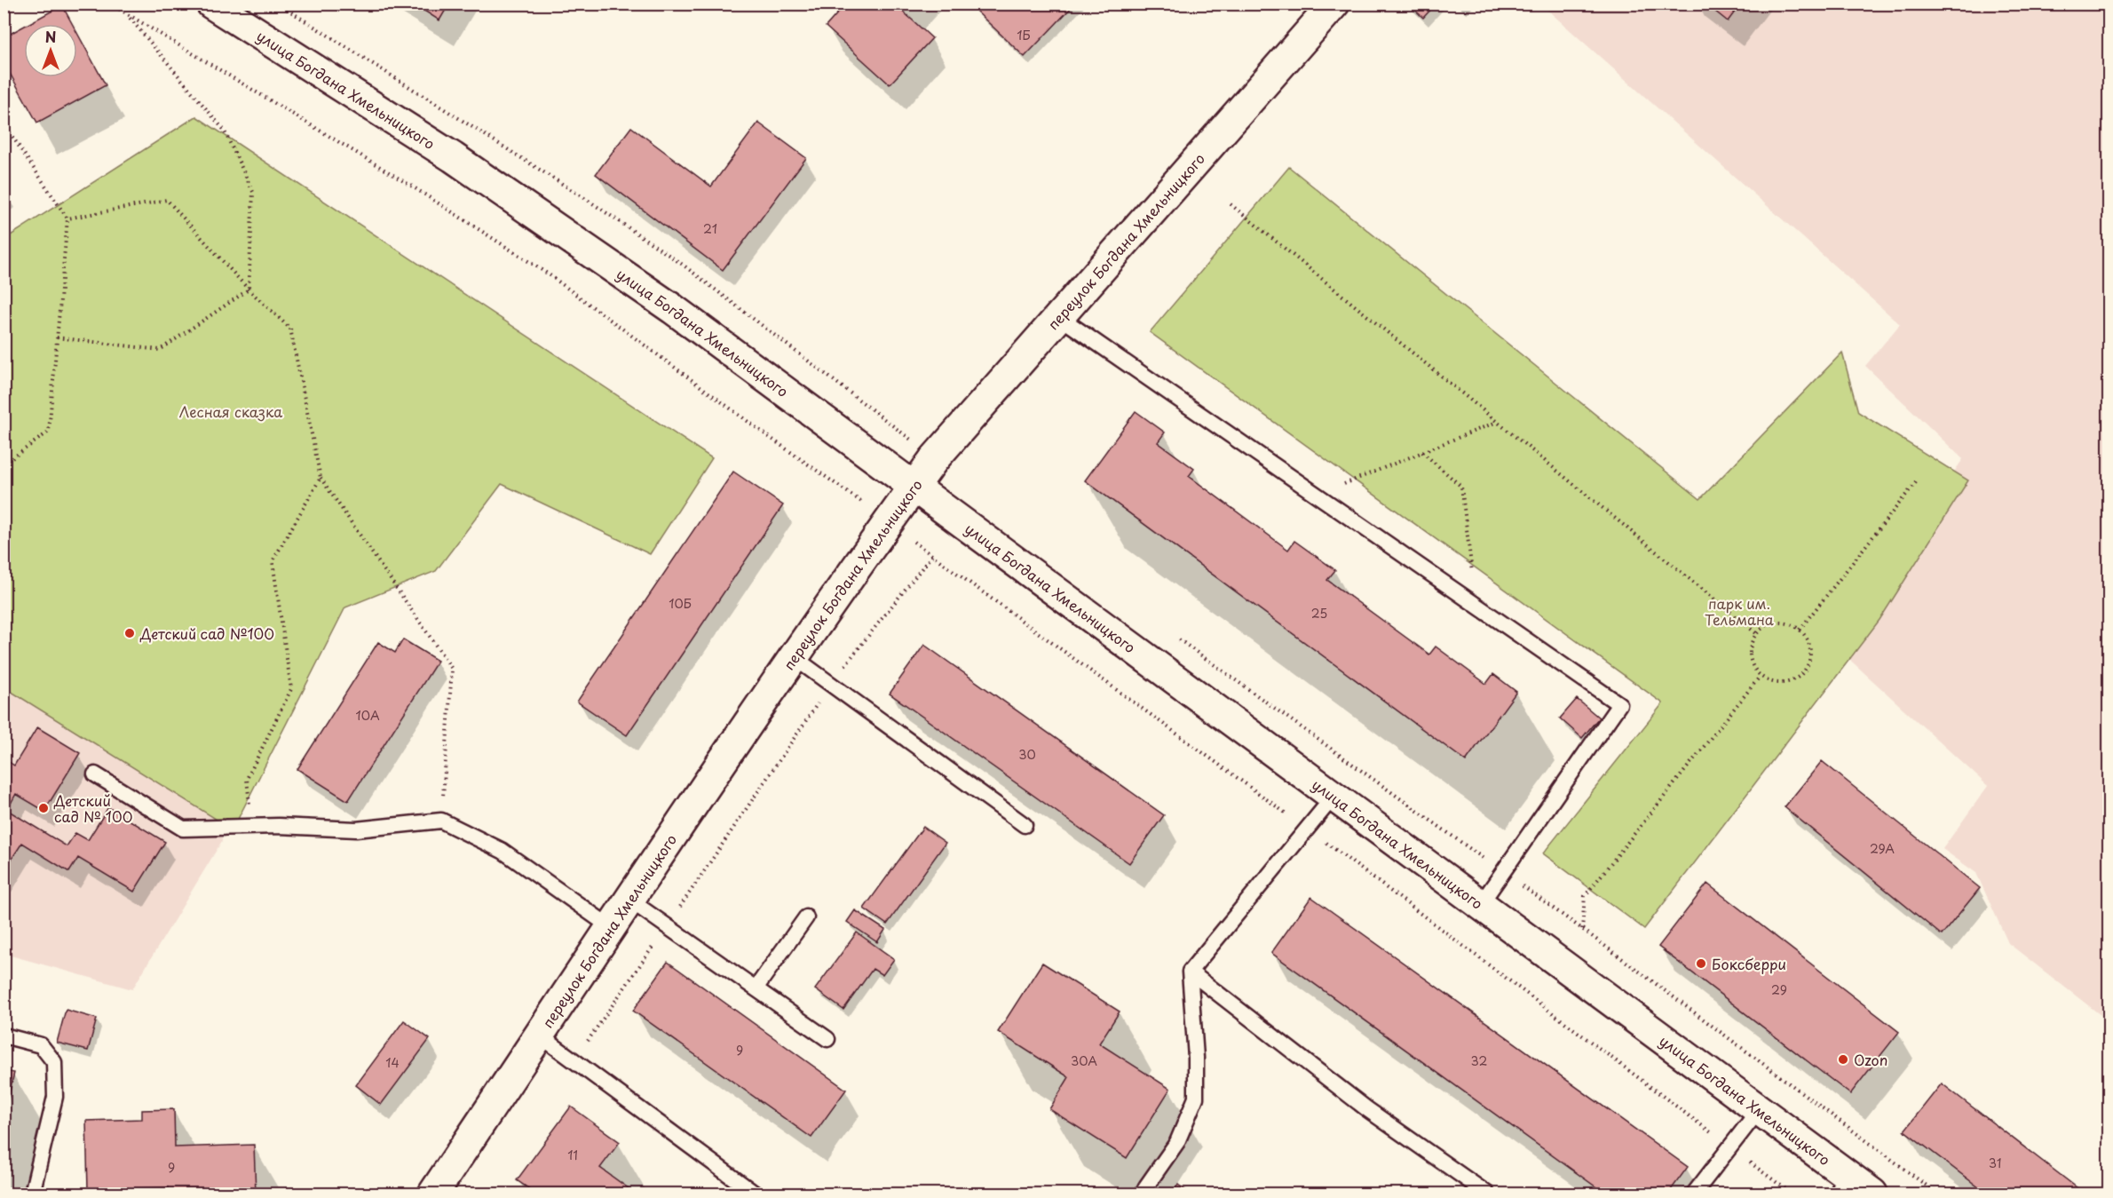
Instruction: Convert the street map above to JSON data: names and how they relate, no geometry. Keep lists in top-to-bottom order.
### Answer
{
  "streets": {
    "main road": ["улица Богдана Хмельницкого", "переулок Богдана Хмельницкого"]
  },
  "crossings": [
    ["улица Богдана Хмельницкого", "переулок Богдана Хмельницкого"]
  ],
  "parks": ["Лесная сказка", "парк им. Тельмана"],
  "places": [
    "Детский сад №100",
    "Детский сад № 100",
    "Боксберри",
    "Ozon"
  ],
  "house_numbers": [
    "1Б",
    "21",
    "10Б",
    "25",
    "10А",
    "30",
    "29А",
    "29",
    "9",
    "30А",
    "32",
    "14",
    "11",
    "31",
    "9"
  ],
  "north": "top"
}
